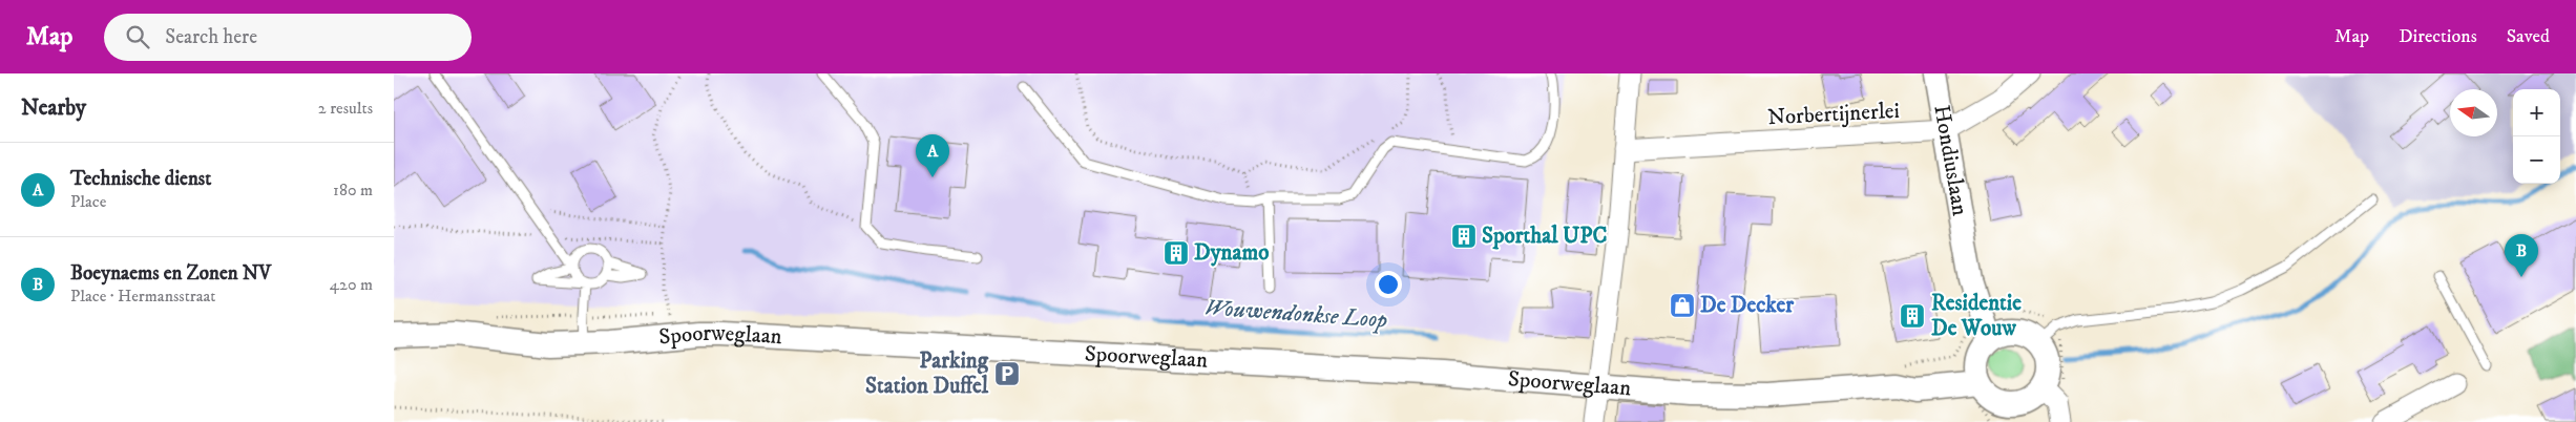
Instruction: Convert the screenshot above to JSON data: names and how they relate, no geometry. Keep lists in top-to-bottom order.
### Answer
{
  "streets": {
    "street": ["Norbertijnerlei", "Hondiuslaan", "Spoorweglaan"]
  },
  "crossings": [
    ["Norbertijnerlei", "Hondiuslaan"]
  ],
  "water": ["Wouwendonkse Loop"],
  "places": {
    "building": ["Sporthal UPC", "Dynamo", "Residentie De Wouw"],
    "shop": ["De Decker"],
    "parking": ["Parking Station Duffel"]
  },
  "north": "left",
  "page": {
    "header": "Map",
    "search": "Search here",
    "nav": ["Map", "Directions", "Saved"],
    "heading": ["Nearby", "2 results"],
    "map_buttons": ["+", "−"],
    "pins": ["A", "B"],
    "list": [
      {
        "mark": "A",
        "name": "Technische dienst",
        "note": "Place",
        "value": "180 m"
      },
      {
        "mark": "B",
        "name": "Boeynaems en Zonen NV",
        "note": "Place · Hermansstraat",
        "value": "420 m"
      }
    ]
  }
}
